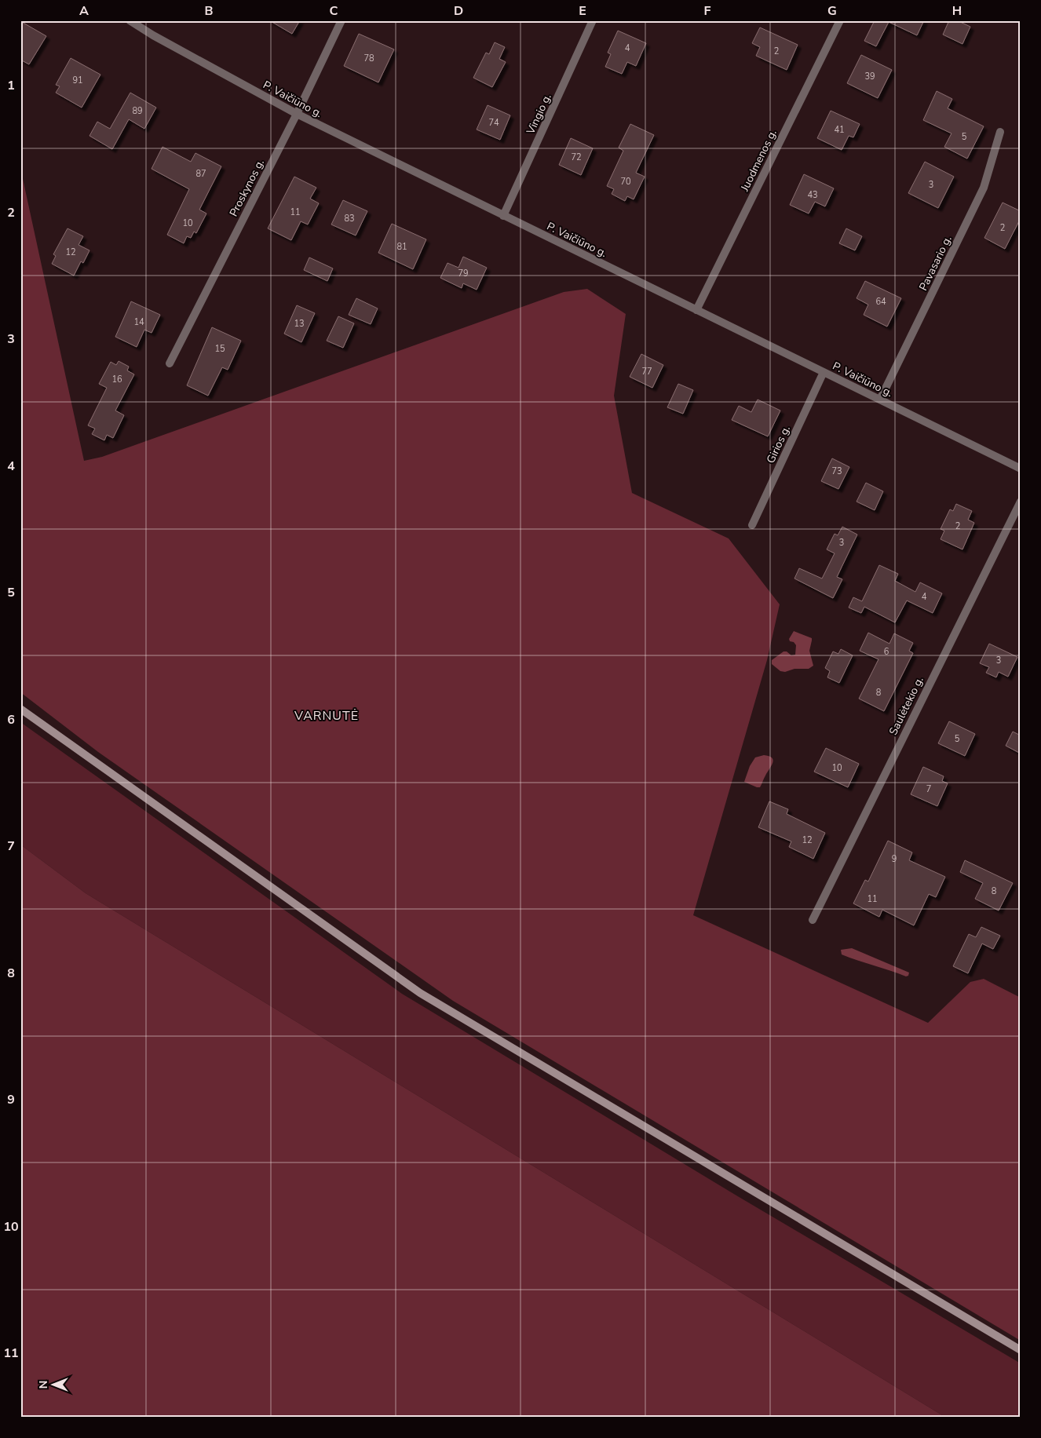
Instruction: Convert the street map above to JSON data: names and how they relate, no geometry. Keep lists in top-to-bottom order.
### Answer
{
  "streets": {
    "street": [
      "P. Vaičiūno g.",
      "Vingio g.",
      "Juodmenos g.",
      "Proskynos g.",
      "Pavasario g.",
      "Girios g.",
      "Saulėtekio g."
    ]
  },
  "crossings": [
    ["P. Vaičiūno g.", "Vingio g."],
    ["P. Vaičiūno g.", "Juodmenos g."],
    ["P. Vaičiūno g.", "Proskynos g."],
    ["P. Vaičiūno g.", "Pavasario g."],
    ["P. Vaičiūno g.", "Girios g."]
  ],
  "districts": ["VARNUTĖ"],
  "house_numbers": [
    "4",
    "2",
    "78",
    "39",
    "91",
    "89",
    "74",
    "41",
    "5",
    "72",
    "87",
    "70",
    "3",
    "43",
    "11",
    "83",
    "10",
    "2",
    "81",
    "12",
    "79",
    "64",
    "14",
    "13",
    "15",
    "77",
    "16",
    "73",
    "2",
    "3",
    "4",
    "6",
    "3",
    "8",
    "5",
    "10",
    "7",
    "12",
    "9",
    "8",
    "11"
  ],
  "north": "left",
  "grid": {
    "columns": [
      "A",
      "B",
      "C",
      "D",
      "E",
      "F",
      "G",
      "H"
    ],
    "rows": [
      "1",
      "2",
      "3",
      "4",
      "5",
      "6",
      "7",
      "8",
      "9",
      "10",
      "11"
    ]
  }
}
